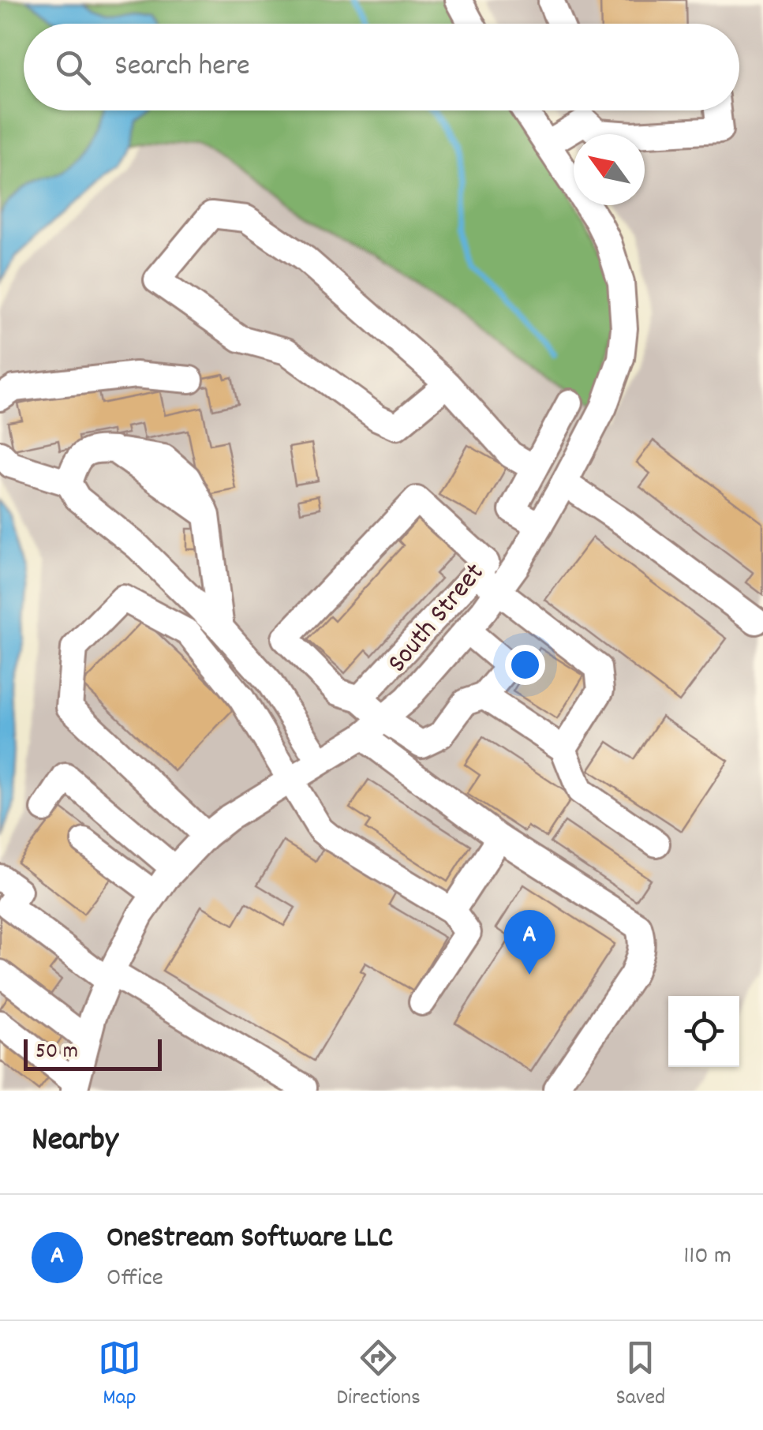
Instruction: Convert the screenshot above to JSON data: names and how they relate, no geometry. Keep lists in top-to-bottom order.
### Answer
{
  "streets": {
    "street": ["South Street"]
  },
  "scale_bar": "50 m",
  "north": "top left",
  "page": {
    "search": "Search here",
    "pins": "A",
    "scale": "50 m",
    "heading": "Nearby",
    "list": [
      {
        "mark": "A",
        "name": "OneStream Software LLC",
        "note": "Office",
        "value": "110 m"
      }
    ],
    "nav": ["Map", "Directions", "Saved"]
  }
}
